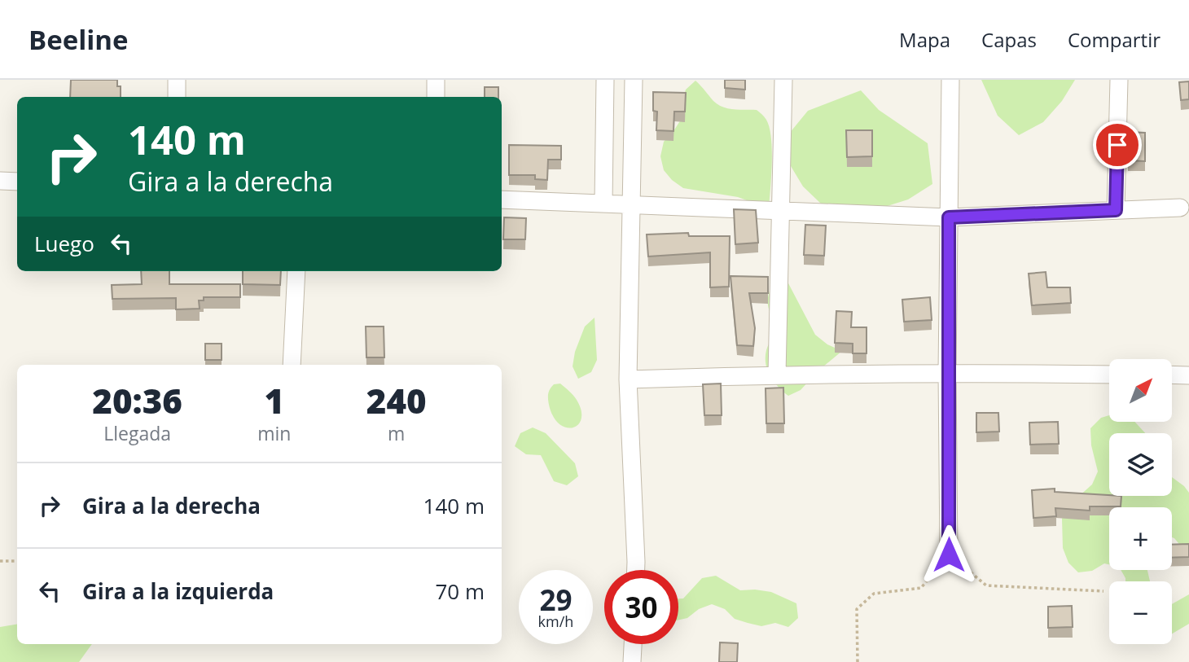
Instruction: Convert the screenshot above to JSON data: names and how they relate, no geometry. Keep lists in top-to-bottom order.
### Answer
{
  "north": "top right",
  "page": {
    "header": "Beeline",
    "nav": ["Mapa", "Capas", "Compartir"],
    "turn": ["140 m", "Gira a la derecha"],
    "then": "Luego",
    "map_buttons": ["+", "−"],
    "eta": [
      "20:36",
      "Llegada",
      "1",
      "min",
      "240",
      "m"
    ],
    "list": [
      {
        "name": "Gira a la derecha",
        "value": "140 m"
      },
      {
        "name": "Gira a la izquierda",
        "value": "70 m"
      }
    ],
    "speed": "29 km/h",
    "limit": "30"
  }
}
